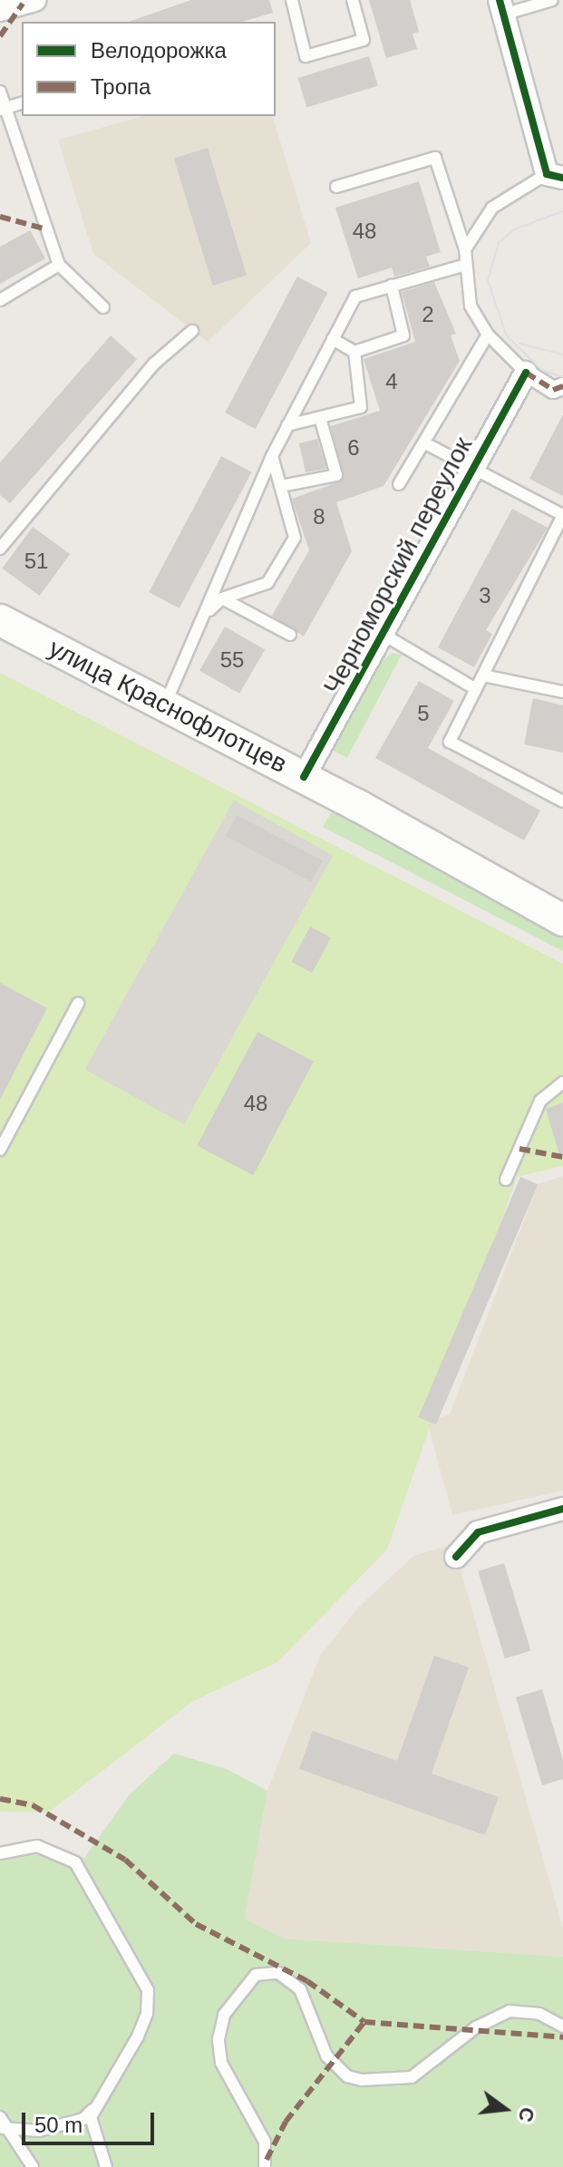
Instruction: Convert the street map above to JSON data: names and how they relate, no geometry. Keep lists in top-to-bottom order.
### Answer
{
  "streets": {
    "main road": ["улица Краснофлотцев"],
    "street": ["Черноморский переулок"]
  },
  "crossings": [
    ["Черноморский переулок", "улица Краснофлотцев"]
  ],
  "house_numbers": [
    "48",
    "2",
    "4",
    "6",
    "8",
    "51",
    "3",
    "55",
    "5",
    "48"
  ],
  "legend": ["Велодорожка", "Тропа"],
  "scale_bar": "50 m",
  "north": "right"
}
